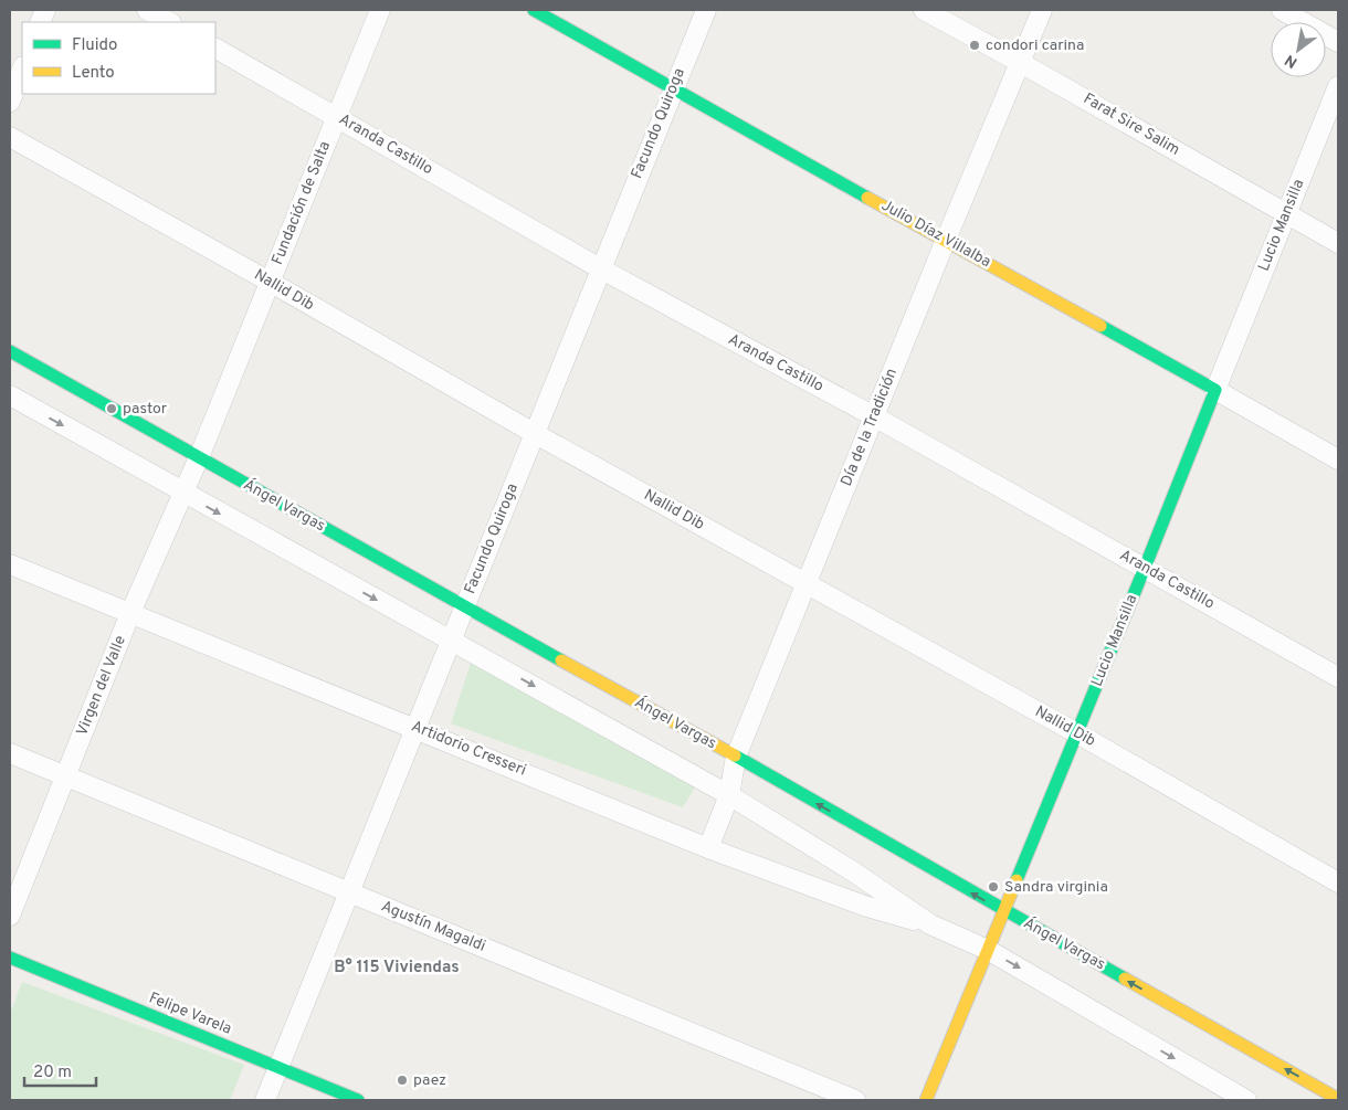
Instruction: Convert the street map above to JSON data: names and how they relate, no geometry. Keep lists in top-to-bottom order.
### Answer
{
  "streets": {
    "street": [
      "Facundo Quiroga",
      "Farat Sire Salim",
      "Aranda Castillo",
      "Fundación de Salta",
      "Lucio Mansilla",
      "Julio Díaz Villalba",
      "Nallid Dib",
      "Día de la Tradición",
      "Ángel Vargas",
      "Virgen del Valle",
      "Artidorio Cresseri",
      "Agustín Magaldi",
      "Felipe Varela"
    ]
  },
  "crossings": [
    ["Facundo Quiroga", "Aranda Castillo"],
    ["Facundo Quiroga", "Julio Díaz Villalba"],
    ["Facundo Quiroga", "Nallid Dib"],
    ["Facundo Quiroga", "Ángel Vargas"],
    ["Facundo Quiroga", "Artidorio Cresseri"],
    ["Facundo Quiroga", "Agustín Magaldi"],
    ["Facundo Quiroga", "Felipe Varela"],
    ["Farat Sire Salim", "Lucio Mansilla"],
    ["Farat Sire Salim", "Día de la Tradición"],
    ["Aranda Castillo", "Fundación de Salta"],
    ["Aranda Castillo", "Lucio Mansilla"],
    ["Aranda Castillo", "Día de la Tradición"],
    ["Fundación de Salta", "Nallid Dib"],
    ["Fundación de Salta", "Ángel Vargas"],
    ["Fundación de Salta", "Virgen del Valle"],
    ["Lucio Mansilla", "Julio Díaz Villalba"],
    ["Lucio Mansilla", "Nallid Dib"],
    ["Lucio Mansilla", "Ángel Vargas"],
    ["Julio Díaz Villalba", "Día de la Tradición"],
    ["Nallid Dib", "Día de la Tradición"],
    ["Día de la Tradición", "Ángel Vargas"],
    ["Día de la Tradición", "Artidorio Cresseri"],
    ["Ángel Vargas", "Virgen del Valle"],
    ["Virgen del Valle", "Artidorio Cresseri"],
    ["Virgen del Valle", "Agustín Magaldi"]
  ],
  "districts": ["B° 115 Viviendas"],
  "places": [
    "condori carina",
    "pastor",
    "Sandra virginia",
    "paez"
  ],
  "legend": ["Fluido", "Lento"],
  "scale_bar": "20 m",
  "north": "bottom left"
}
